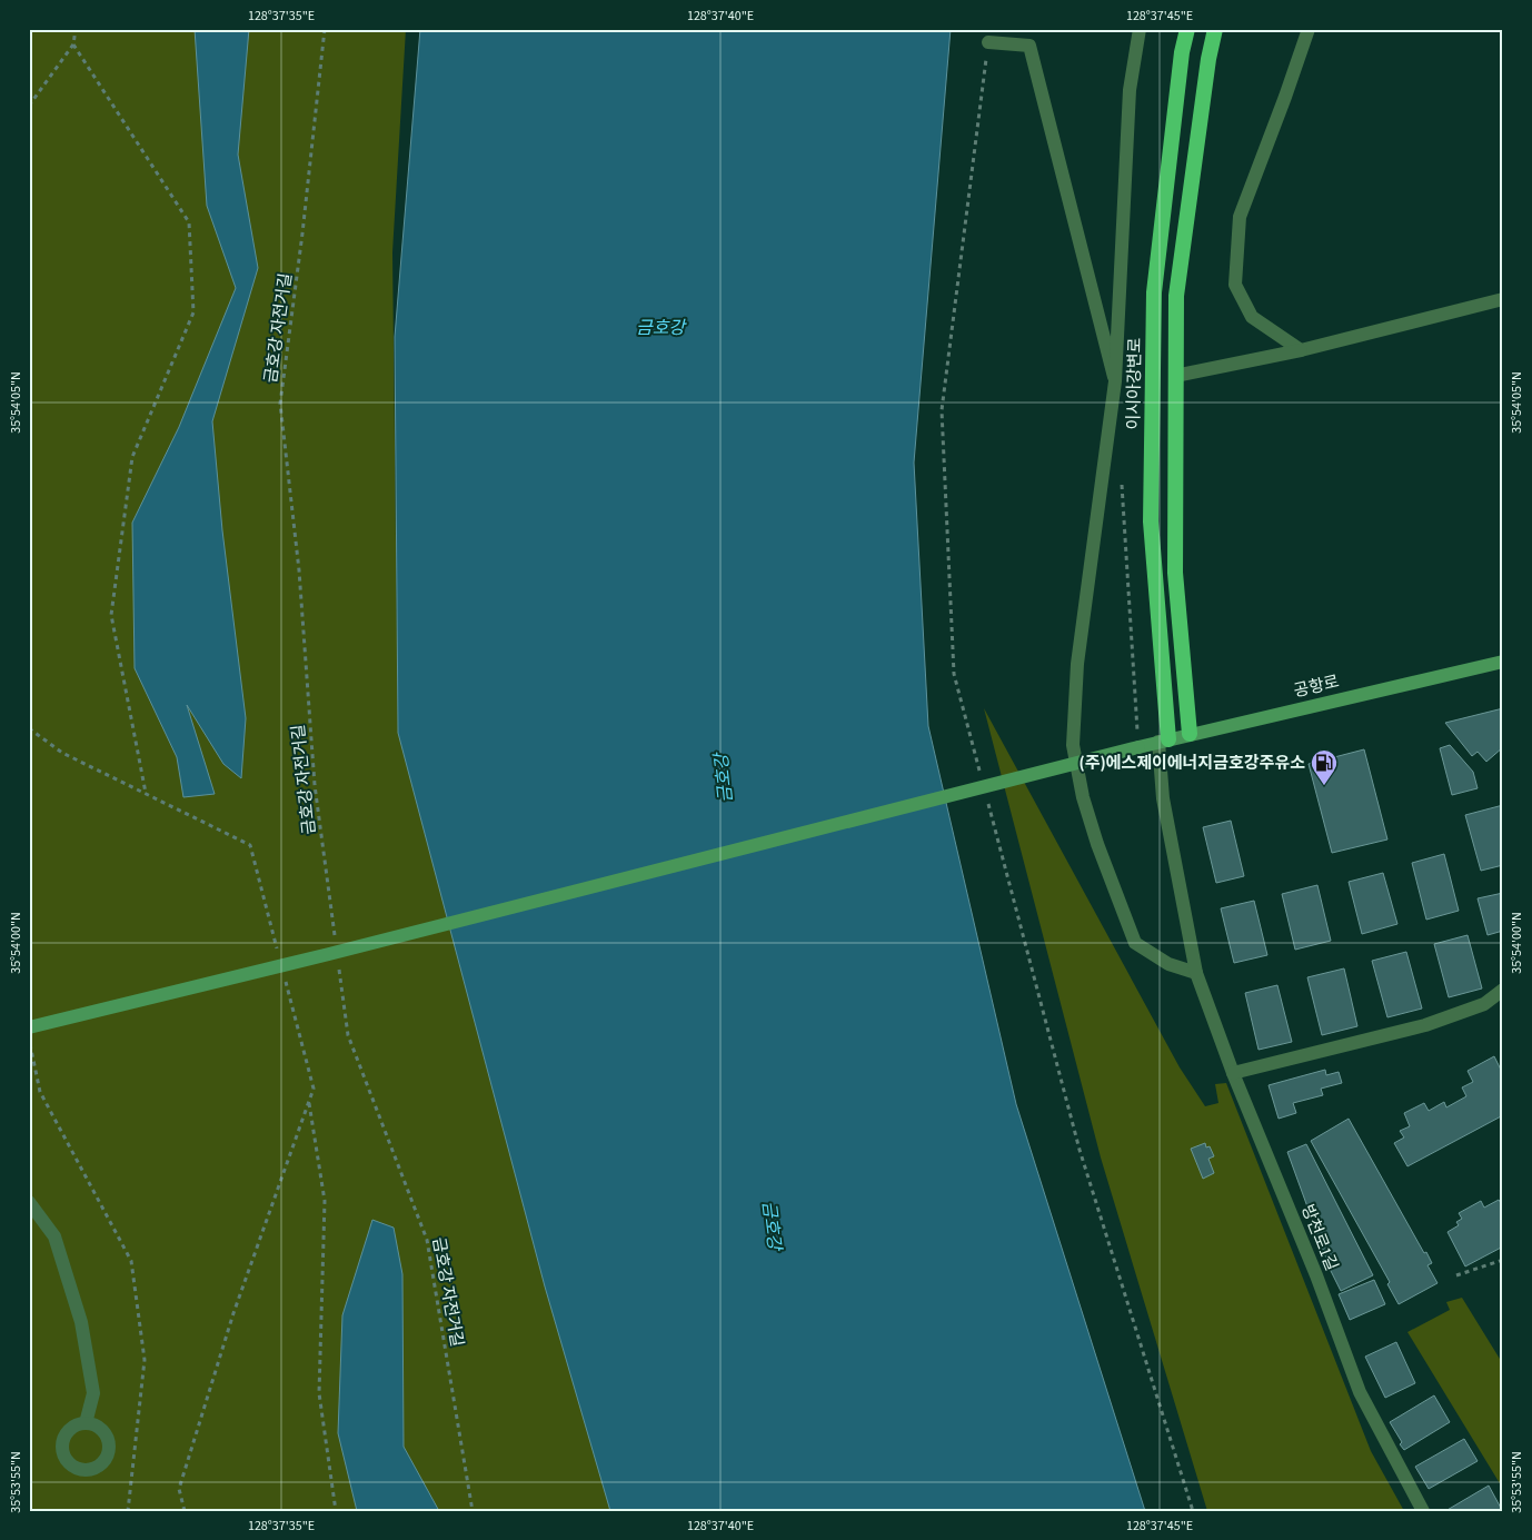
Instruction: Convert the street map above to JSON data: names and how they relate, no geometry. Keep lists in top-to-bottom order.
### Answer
{
  "streets": {
    "highway": ["이시아강변로"],
    "main road": ["공항로"],
    "street": ["방천로1길"],
    "path": ["금호강 자전거길"]
  },
  "crossings": [
    ["이시아강변로", "공항로"],
    ["이시아강변로", "방천로1길"],
    ["공항로", "방천로1길"]
  ],
  "water": ["금호강"],
  "places": {
    "fuel station": ["(주)에스제이에너지금호강주유소"]
  },
  "coordinates": [
    "128°37'35\"E",
    "128°37'40\"E",
    "128°37'45\"E",
    "35°54'05\"N",
    "35°54'00\"N",
    "35°53'55\"N"
  ]
}
